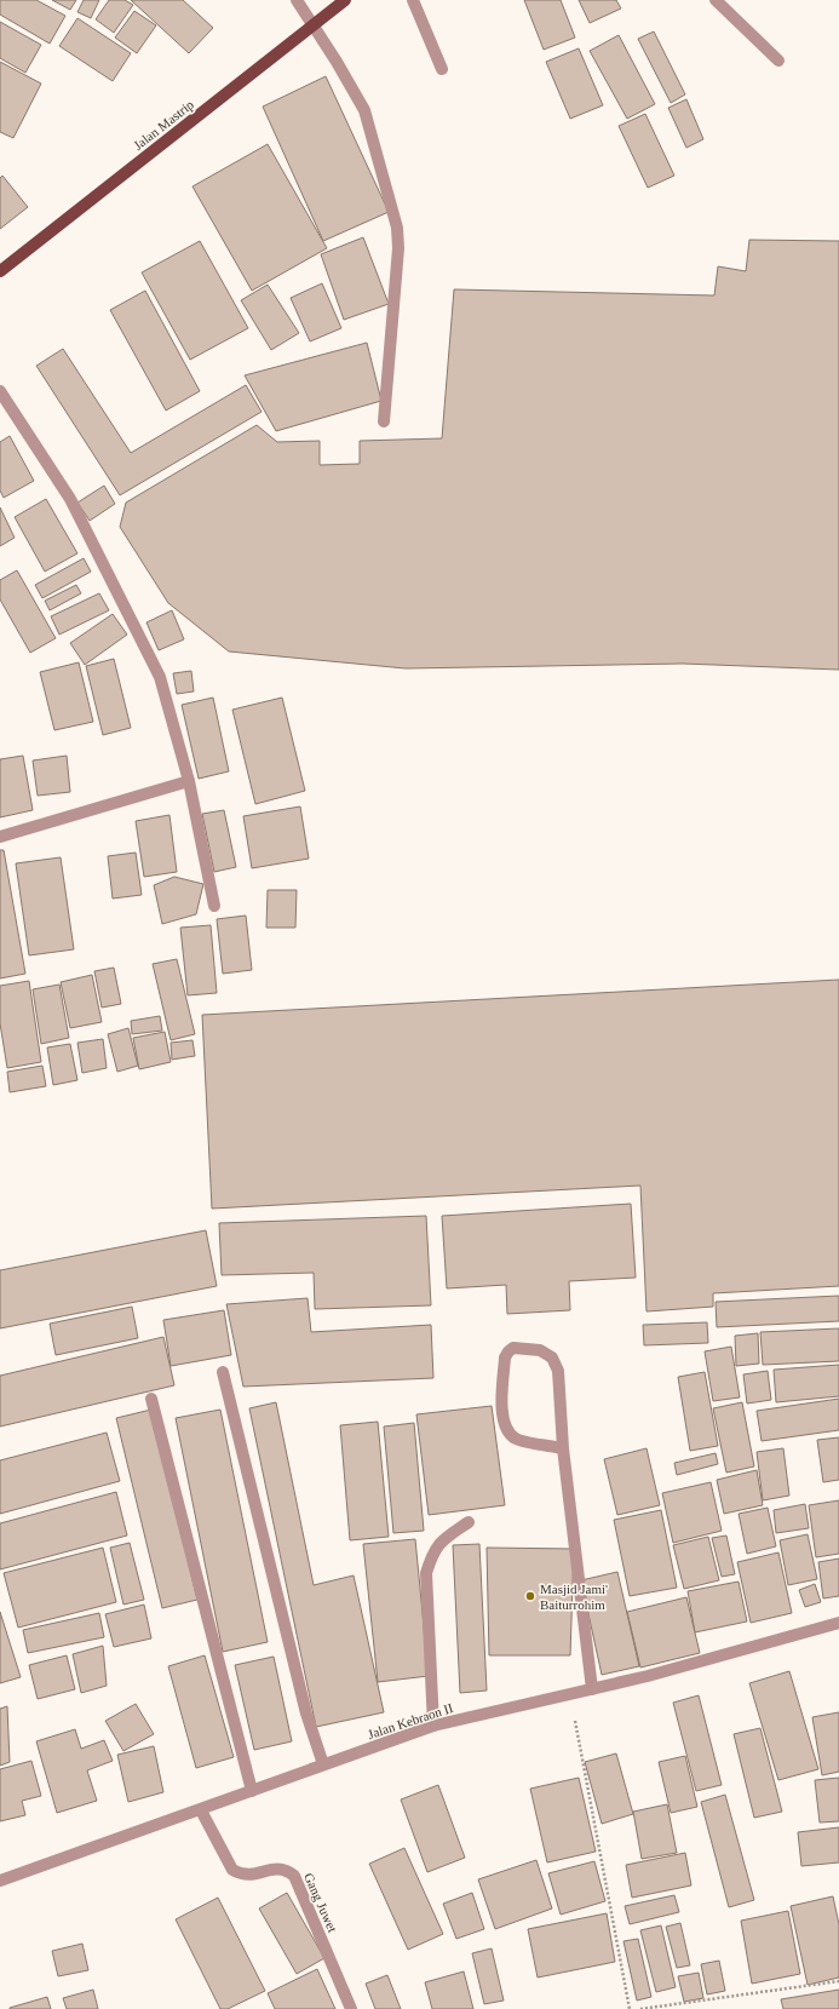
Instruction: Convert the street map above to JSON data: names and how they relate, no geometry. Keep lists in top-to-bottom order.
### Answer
{
  "streets": {
    "main road": ["Jalan Mastrip"],
    "street": ["Jalan Kebraon II", "Gang Juwet"]
  },
  "crossings": [
    ["Jalan Kebraon II", "Gang Juwet"]
  ],
  "places": ["Masjid Jami' Baiturrohim"]
}
